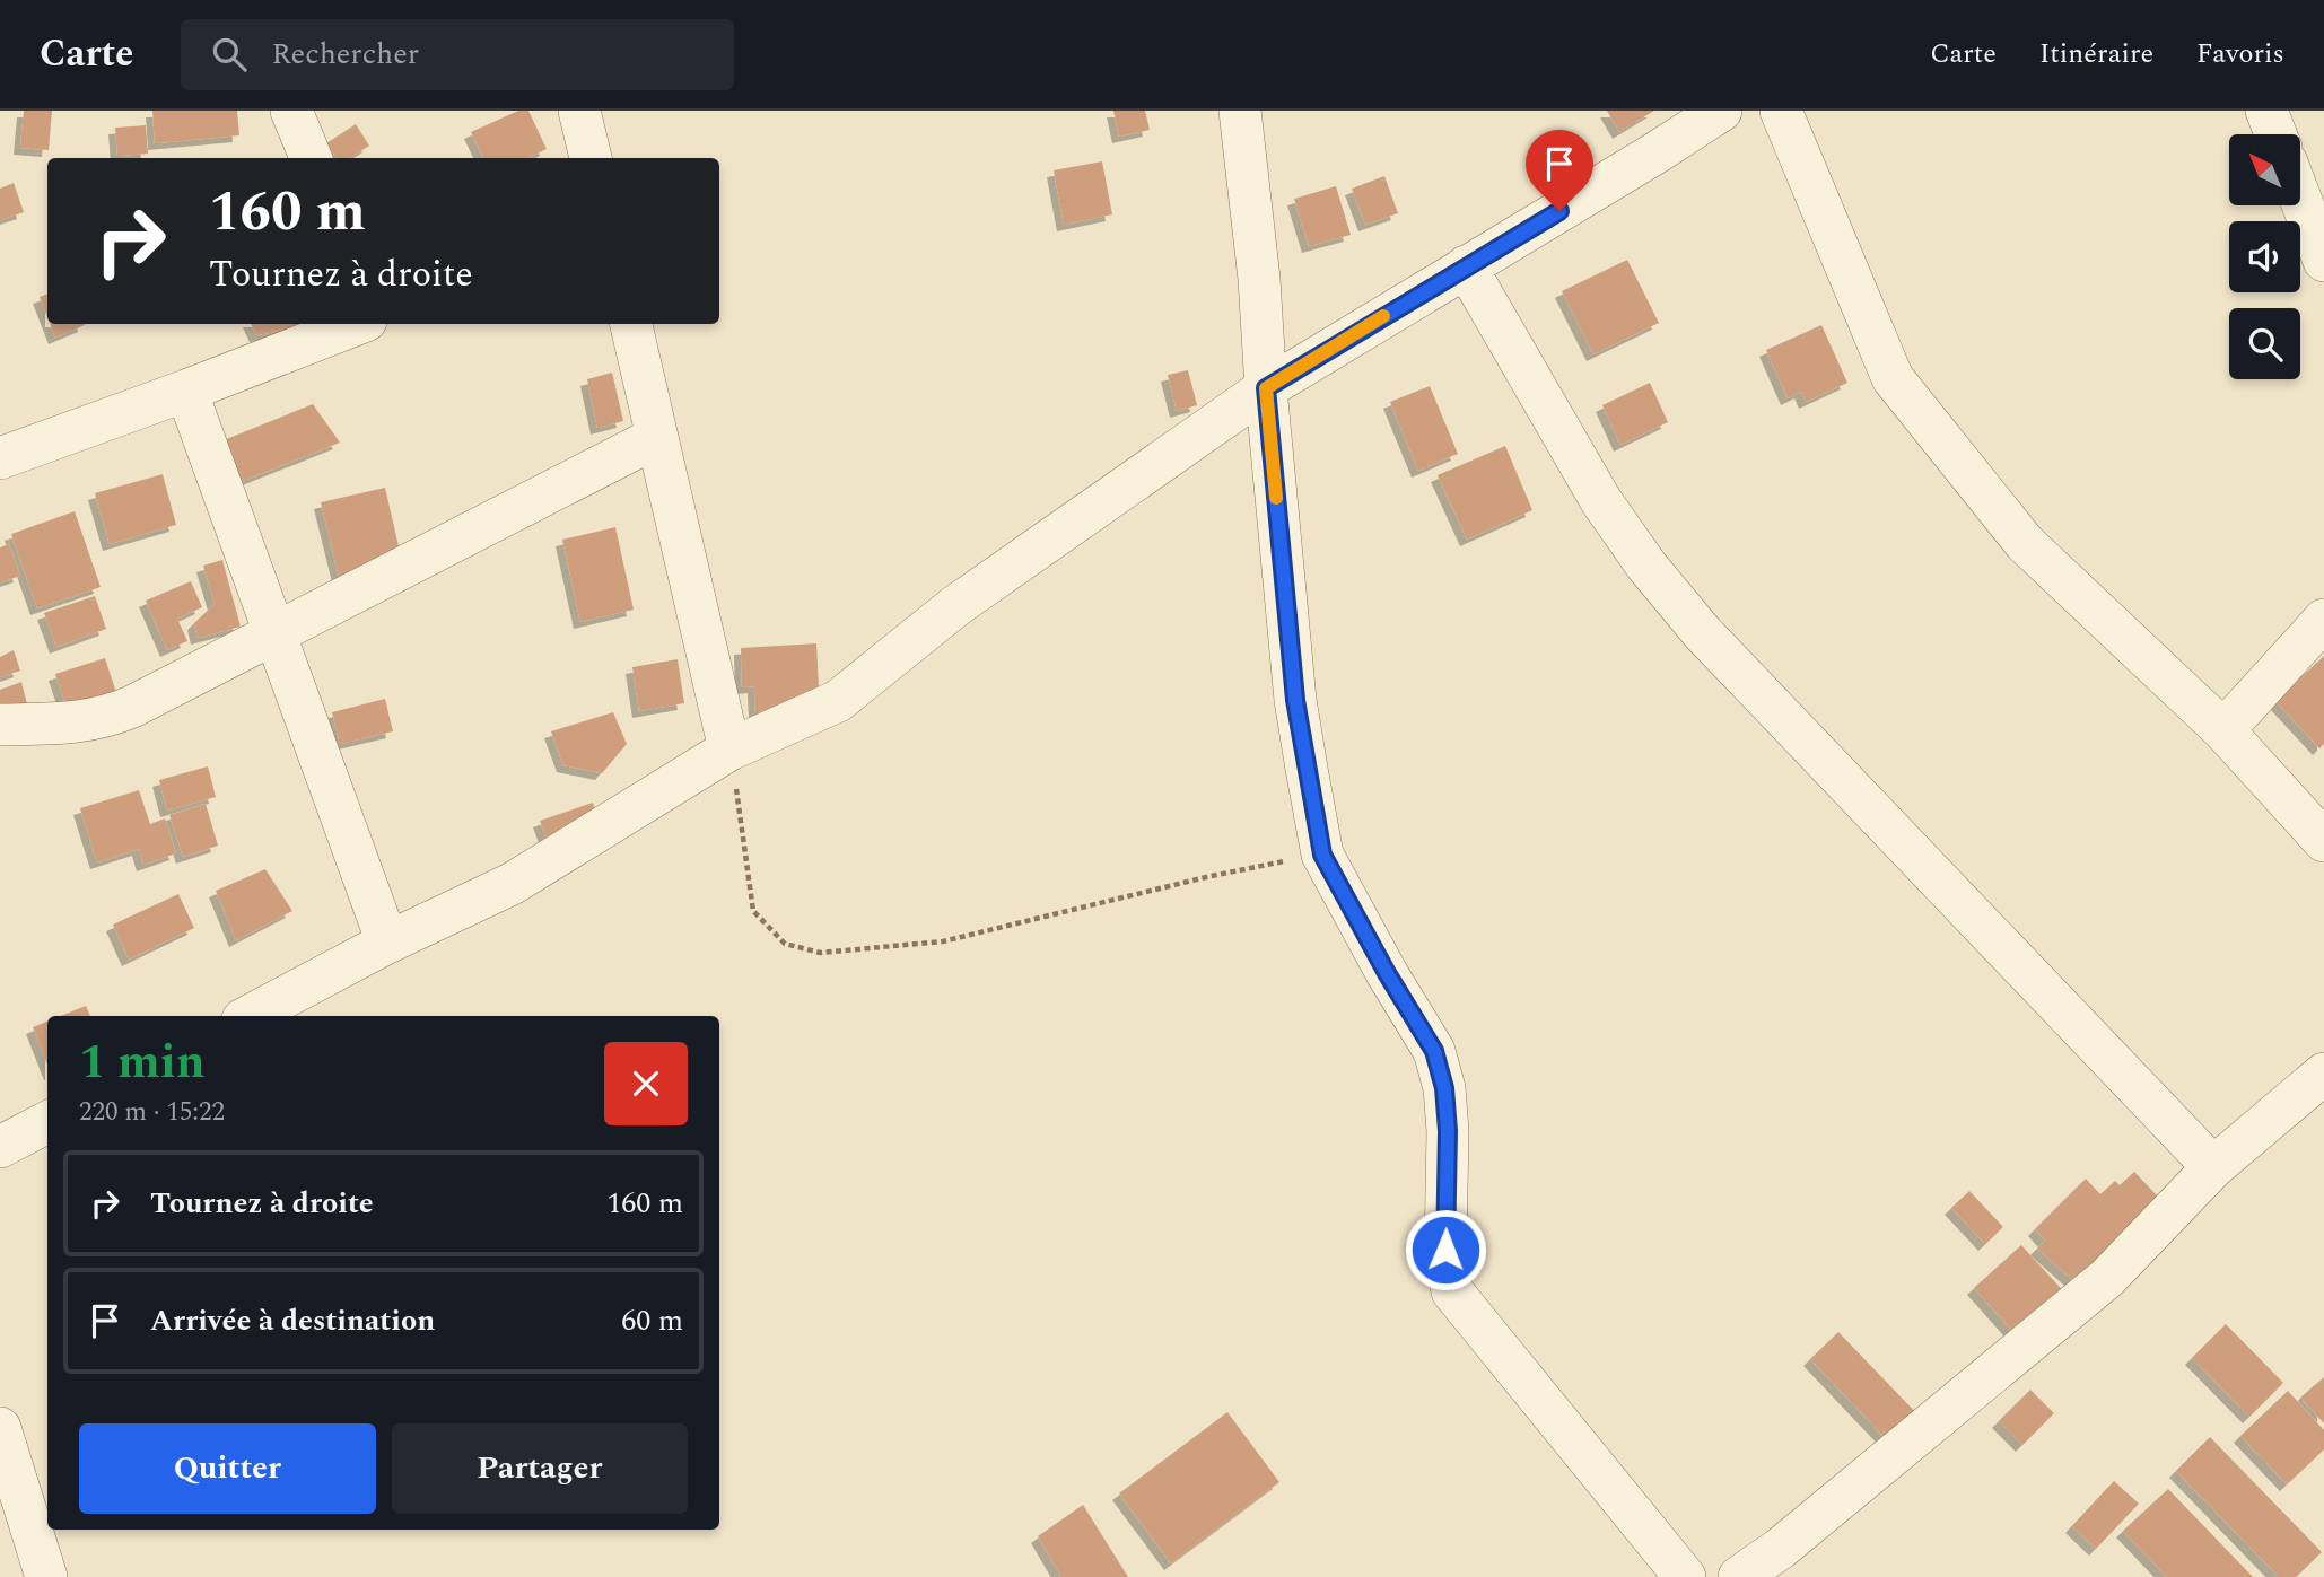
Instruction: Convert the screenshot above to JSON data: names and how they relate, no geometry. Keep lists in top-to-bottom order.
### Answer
{
  "north": "top left",
  "page": {
    "header": "Carte",
    "search": "Rechercher",
    "nav": ["Carte", "Itinéraire", "Favoris"],
    "turn": ["160 m", "Tournez à droite"],
    "heading": ["1 min", "220 m · 15:22"],
    "list": [
      {
        "name": "Tournez à droite",
        "value": "160 m"
      },
      {
        "name": "Arrivée à destination",
        "value": "60 m"
      }
    ],
    "buttons": ["Quitter", "Partager"]
  }
}
